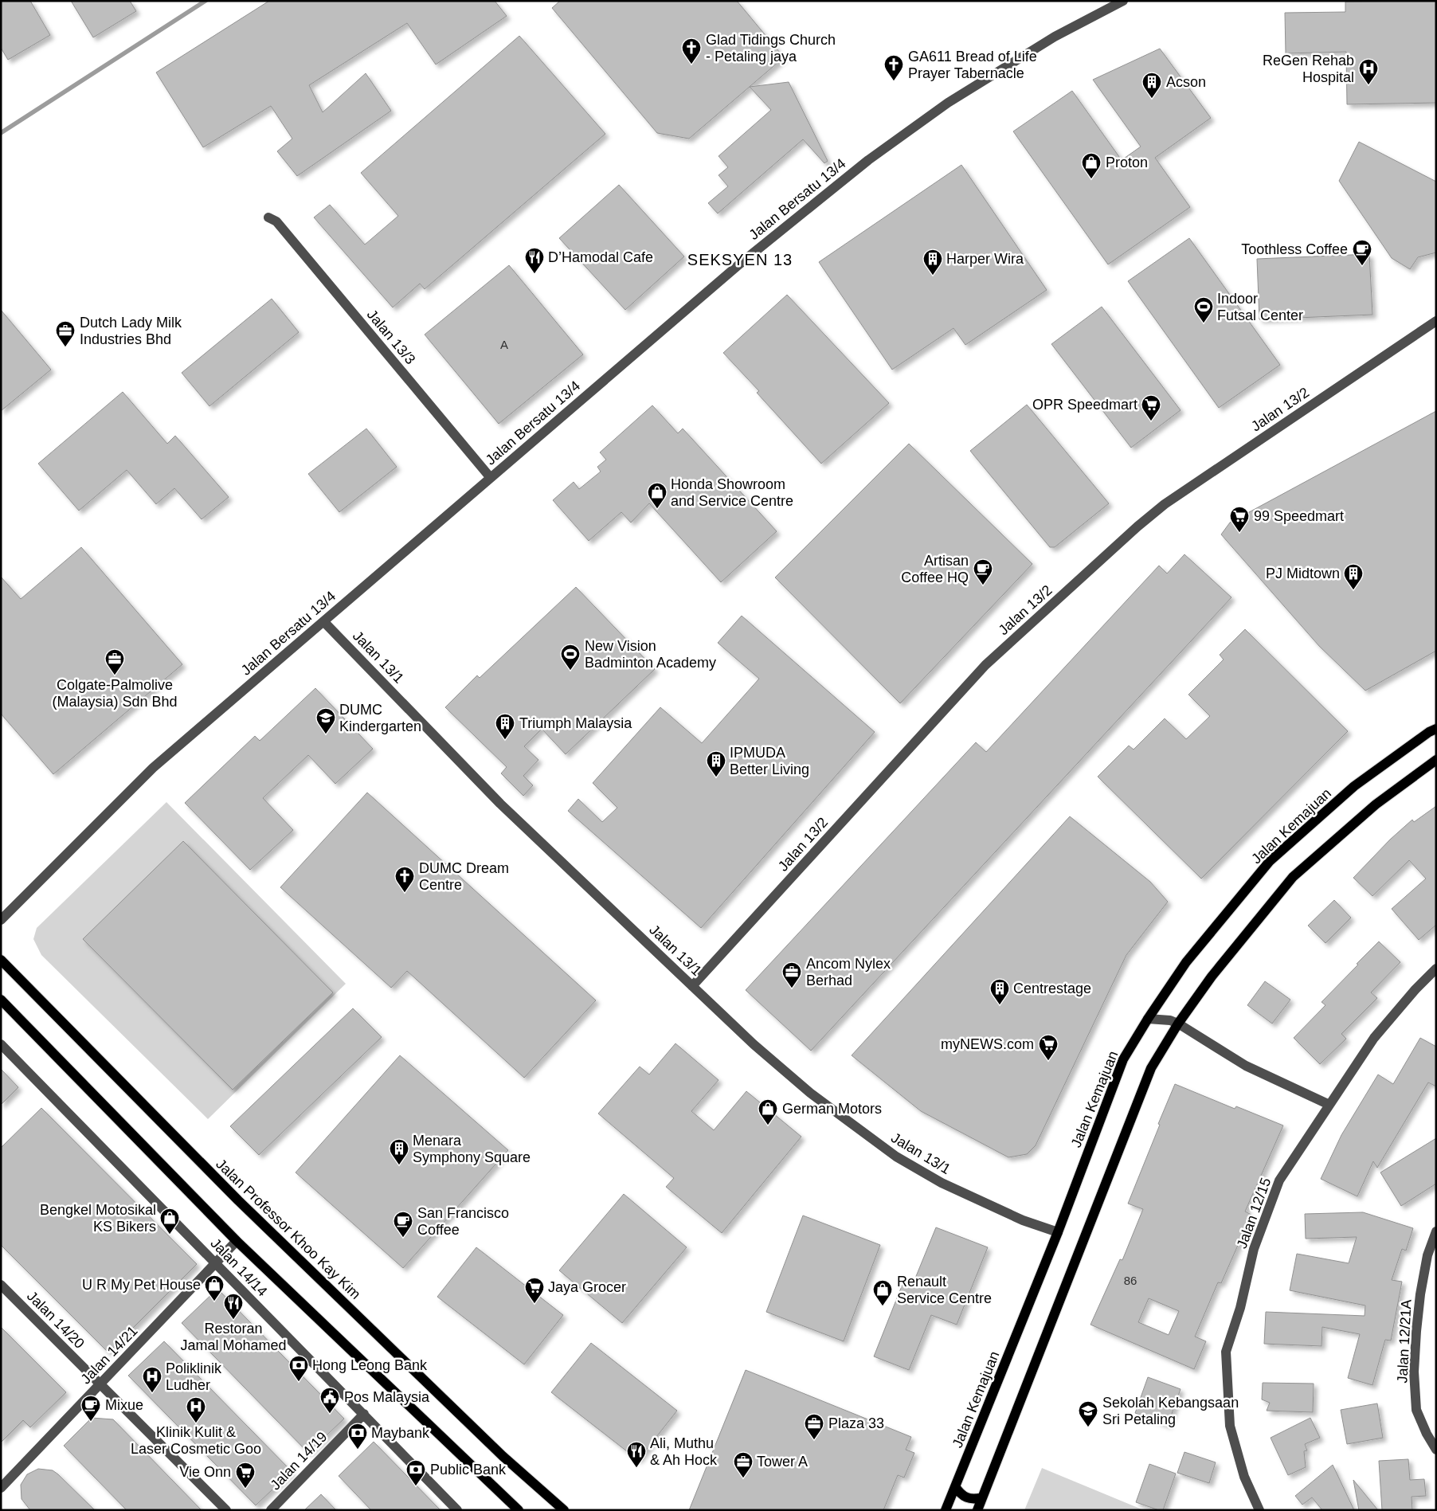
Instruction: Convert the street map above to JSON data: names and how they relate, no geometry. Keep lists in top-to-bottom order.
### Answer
{
  "streets": {
    "main road": ["Jalan Kemajuan", "Jalan Professor Khoo Kay Kim"],
    "street": [
      "Jalan Bersatu 13/4",
      "Jalan 13/3",
      "Jalan 13/2",
      "Jalan 13/1",
      "Jalan 12/15",
      "Jalan 14/14",
      "Jalan 14/20",
      "Jalan 12/21A",
      "Jalan 14/21",
      "Jalan 14/19"
    ]
  },
  "crossings": [
    ["Jalan Bersatu 13/4", "Jalan 13/3"],
    ["Jalan Bersatu 13/4", "Jalan 13/1"],
    ["Jalan 13/2", "Jalan 13/1"],
    ["Jalan 13/1", "Jalan Kemajuan"],
    ["Jalan 14/14", "Jalan 14/21"],
    ["Jalan 14/14", "Jalan 14/19"],
    ["Jalan 14/20", "Jalan 14/21"]
  ],
  "districts": ["SEKSYEN 13"],
  "places": {
    "church": ["Glad Tidings Church - Petaling jaya", "GA611 Bread of Life Prayer Tabernacle", "DUMC Dream Centre"],
    "hospital": ["ReGen Rehab Hospital", "Poliklinik Ludher", "Klinik Kulit & Laser Cosmetic Goo"],
    "building": [
      "Acson",
      "Harper Wira",
      "PJ Midtown",
      "Triumph Malaysia",
      "IPMUDA Better Living",
      "Centrestage",
      "Menara Symphony Square"
    ],
    "shop": [
      "Proton",
      "Honda Showroom and Service Centre",
      "German Motors",
      "Bengkel Motosikal KS Bikers",
      "U R My Pet House",
      "Renault Service Centre"
    ],
    "cafe": [
      "Toothless Coffee",
      "Artisan Coffee HQ",
      "San Francisco Coffee",
      "Mixue"
    ],
    "restaurant": ["D’Hamodal Cafe", "Restoran Jamal Mohamed", "Ali, Muthu & Ah Hock"],
    "sports": ["Indoor Futsal Center", "New Vision Badminton Academy"],
    "office": [
      "Dutch Lady Milk Industries Bhd",
      "Colgate-Palmolive (Malaysia) Sdn Bhd",
      "Ancom Nylex Berhad",
      "Plaza 33",
      "Tower A"
    ],
    "supermarket": [
      "OPR Speedmart",
      "99 Speedmart",
      "myNEWS.com",
      "Jaya Grocer",
      "Vie Onn"
    ],
    "school or university": ["DUMC Kindergarten", "Sekolah Kebangsaan Sri Petaling"],
    "bank": ["Hong Leong Bank", "Maybank", "Public Bank"],
    "public building": ["Pos Malaysia"]
  },
  "house_numbers": ["A", "86"]
}
